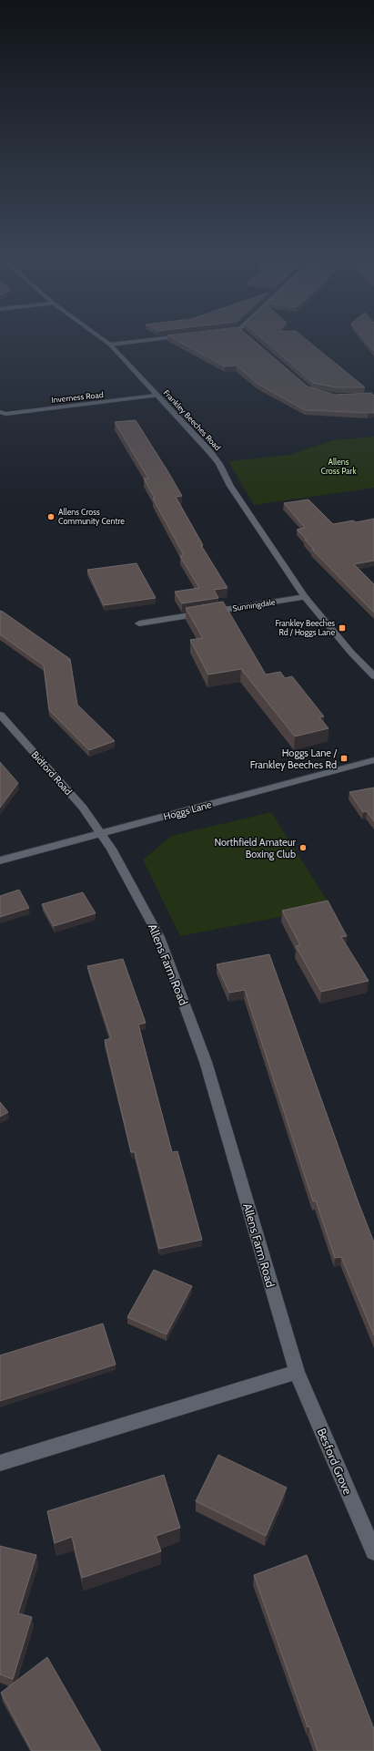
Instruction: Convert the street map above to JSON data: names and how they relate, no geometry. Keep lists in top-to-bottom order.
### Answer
{
  "streets": {
    "street": [
      "Inverness Road",
      "Frankley Beeches Road",
      "Sunningdale",
      "Bidford Road",
      "Hoggs Lane",
      "Allens Farm Road",
      "Besford Grove"
    ]
  },
  "crossings": [
    ["Inverness Road", "Frankley Beeches Road"],
    ["Frankley Beeches Road", "Sunningdale"],
    ["Bidford Road", "Hoggs Lane"],
    ["Bidford Road", "Allens Farm Road"],
    ["Hoggs Lane", "Allens Farm Road"],
    ["Allens Farm Road", "Besford Grove"]
  ],
  "parks": ["Allens Cross Park"],
  "places": {
    "other": ["Allens Cross Community Centre", "Northfield Amateur Boxing Club"],
    "transit": ["Frankley Beeches Rd / Hoggs Lane", "Hoggs Lane / Frankley Beeches Rd"]
  }
}
